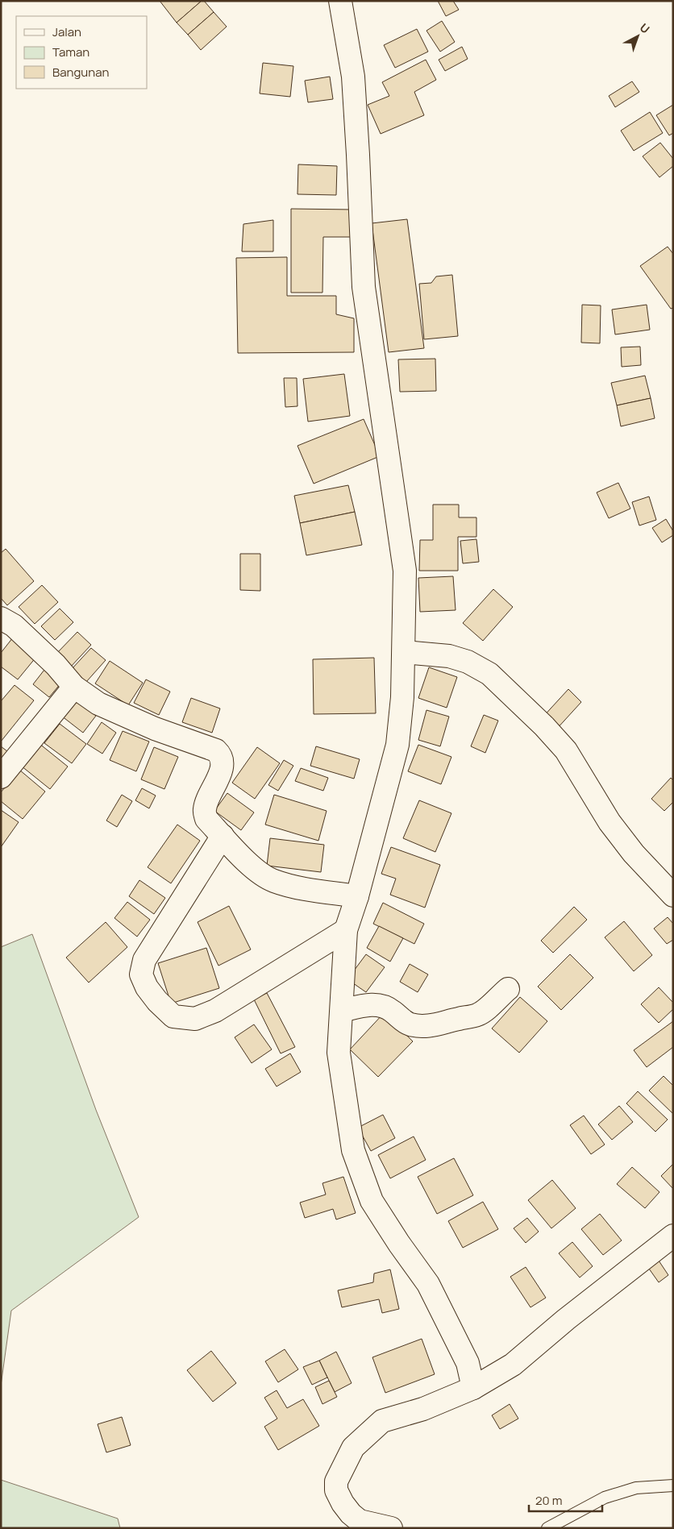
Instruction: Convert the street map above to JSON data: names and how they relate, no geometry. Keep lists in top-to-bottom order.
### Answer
{
  "legend": ["Jalan", "Taman", "Bangunan"],
  "scale_bar": "20 m",
  "north": "top right"
}
